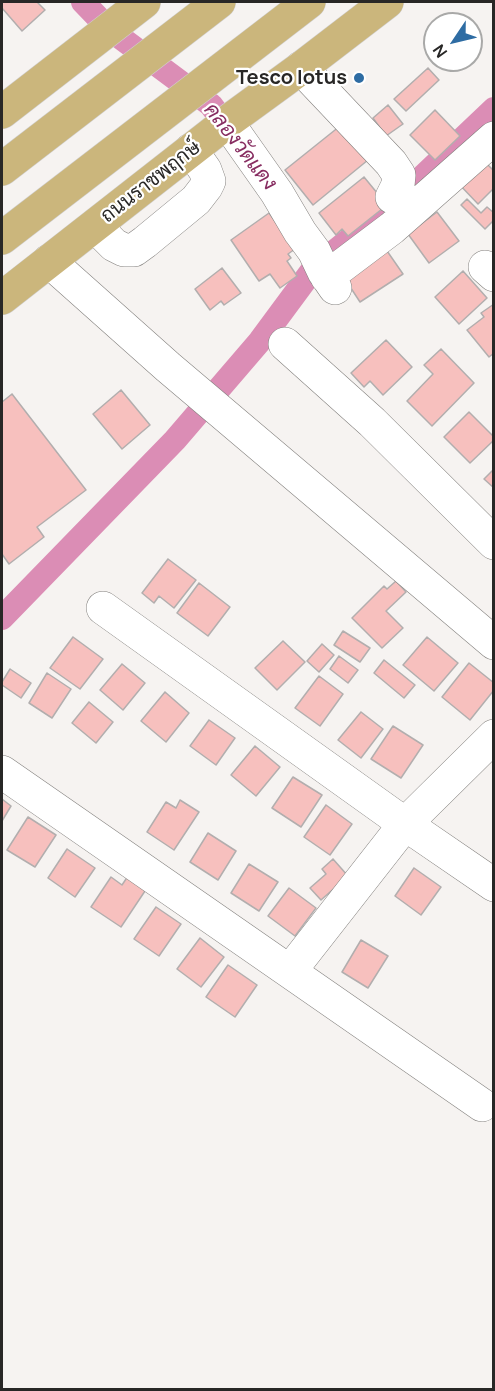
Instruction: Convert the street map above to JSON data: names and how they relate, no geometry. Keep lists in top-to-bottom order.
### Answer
{
  "streets": {
    "main road": ["ถนนราชพฤกษ์"]
  },
  "water": ["คลองวัดแดง"],
  "places": ["Tesco lotus"],
  "north": "bottom left"
}
